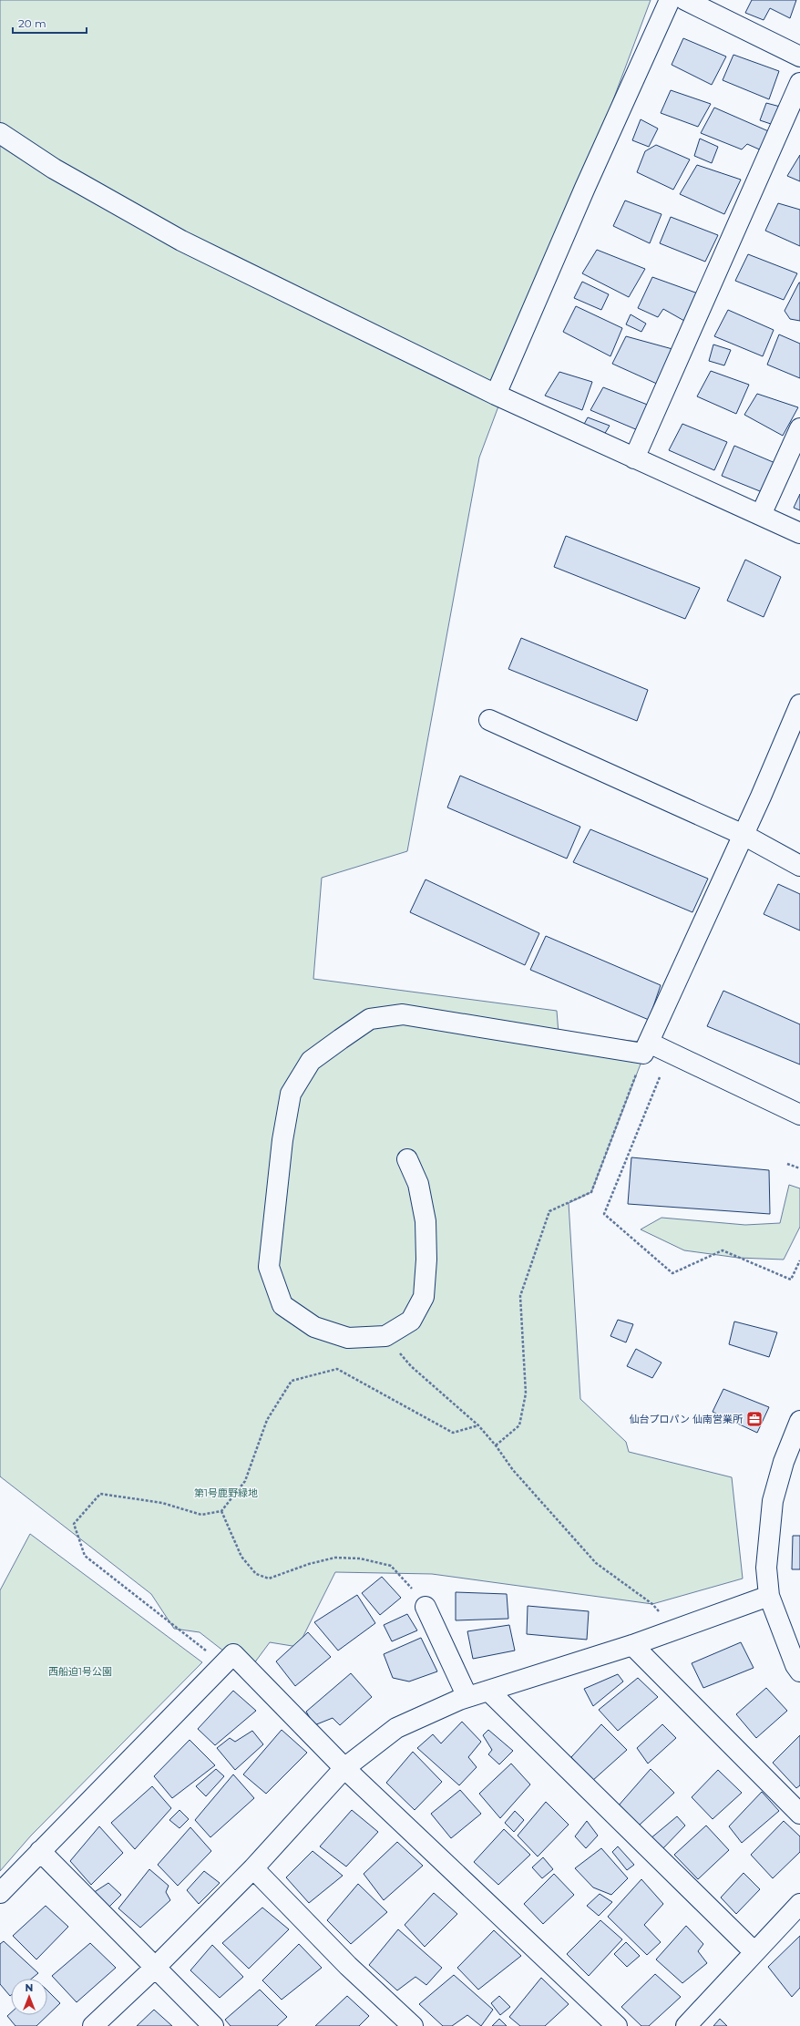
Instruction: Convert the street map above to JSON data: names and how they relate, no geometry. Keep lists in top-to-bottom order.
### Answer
{
  "parks": ["第1号鹿野緑地", "西船迫1号公園"],
  "places": {
    "office": ["仙台プロパン 仙南営業所"]
  },
  "scale_bar": "20 m",
  "north": "top"
}
